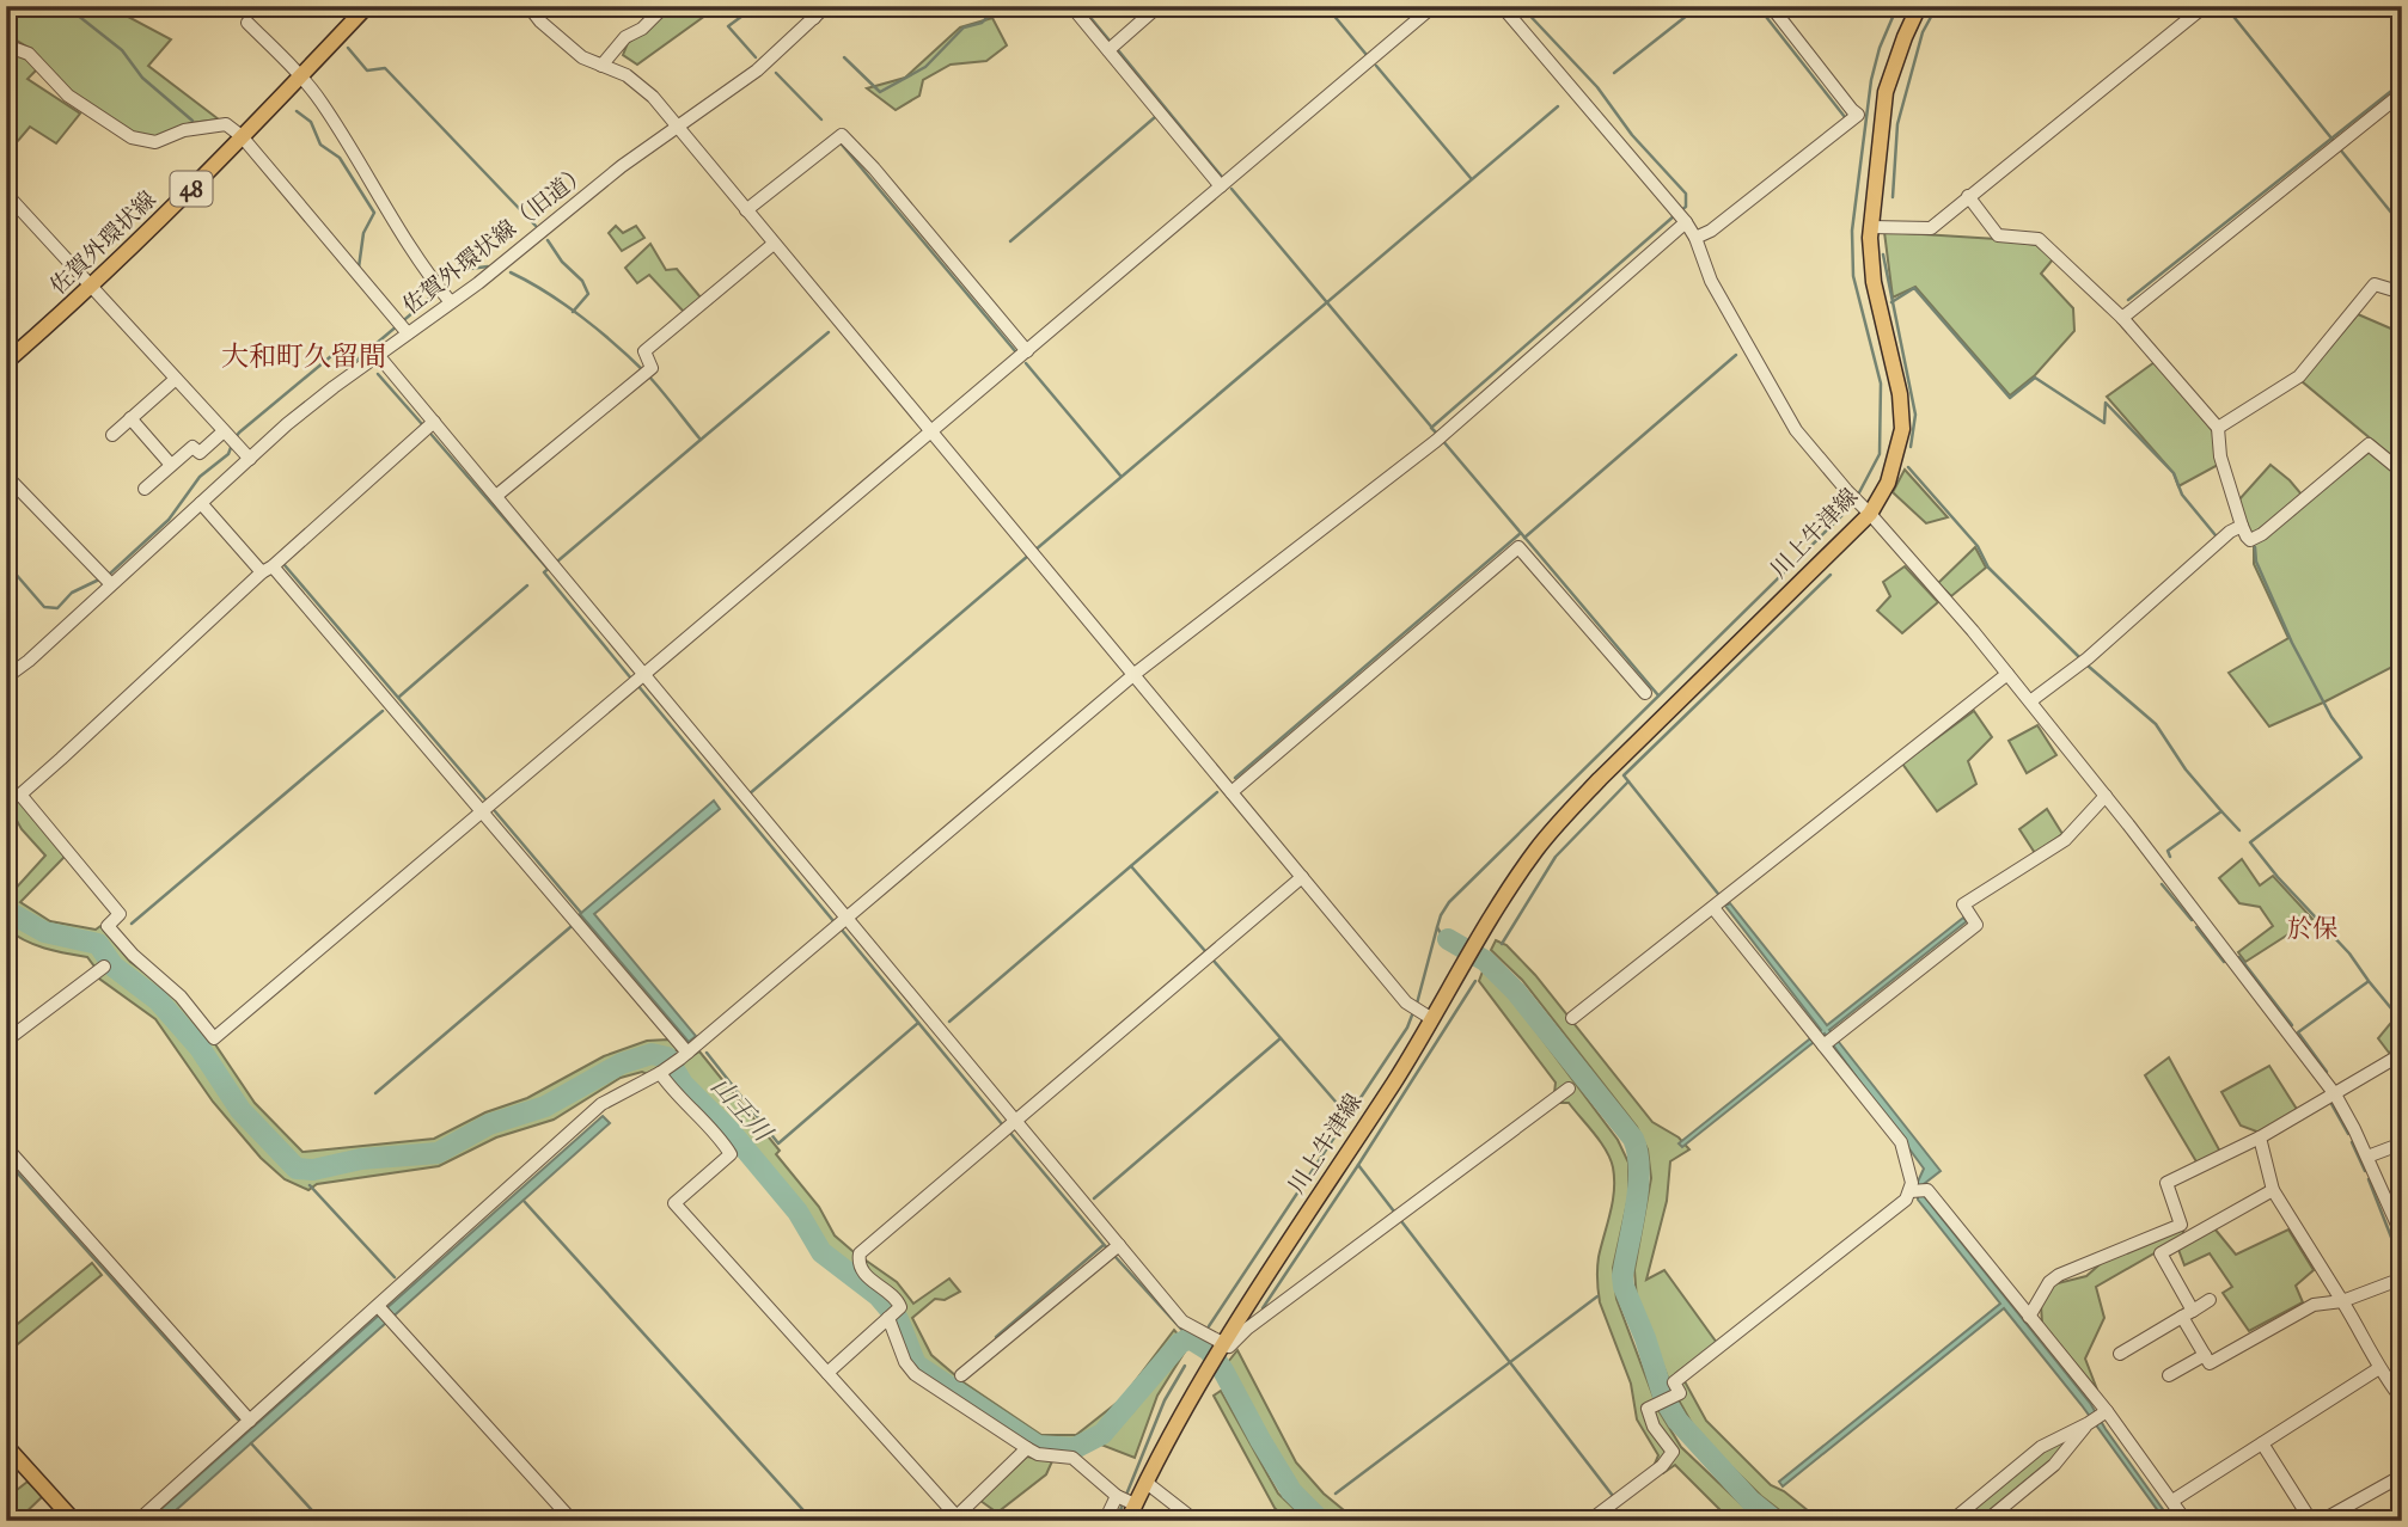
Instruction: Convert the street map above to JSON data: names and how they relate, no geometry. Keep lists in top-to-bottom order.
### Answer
{
  "streets": {
    "main road": ["48", "佐賀外環状線", "川上牛津線"],
    "street": ["佐賀外環状線（旧道）"]
  },
  "districts": ["大和町久留間", "於保"],
  "water": ["山王川"]
}
